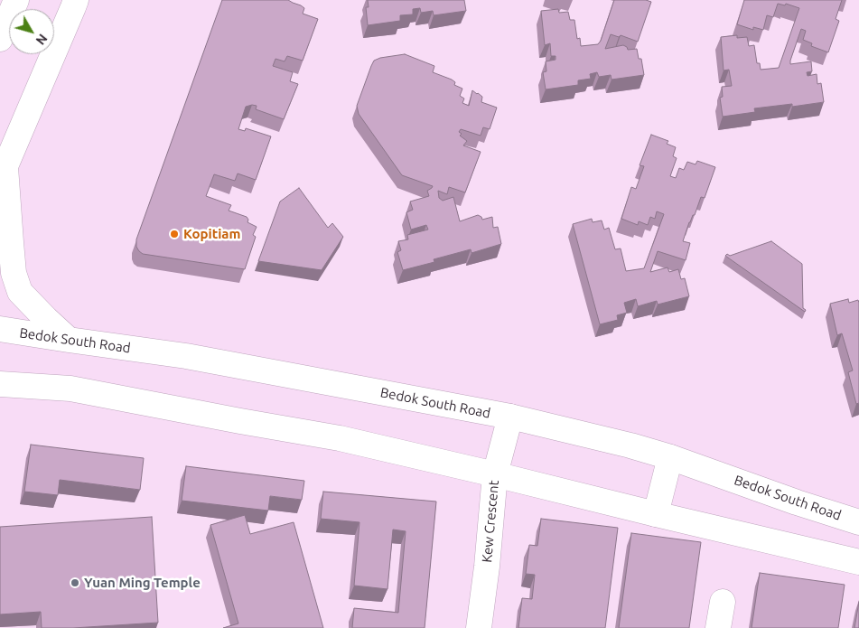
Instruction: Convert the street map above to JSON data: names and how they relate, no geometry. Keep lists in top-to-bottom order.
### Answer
{
  "streets": {
    "main road": ["Bedok South Road", "Kew Crescent"]
  },
  "crossings": [
    ["Bedok South Road", "Kew Crescent"]
  ],
  "places": ["Kopitiam", "Yuan Ming Temple"],
  "north": "bottom right"
}
